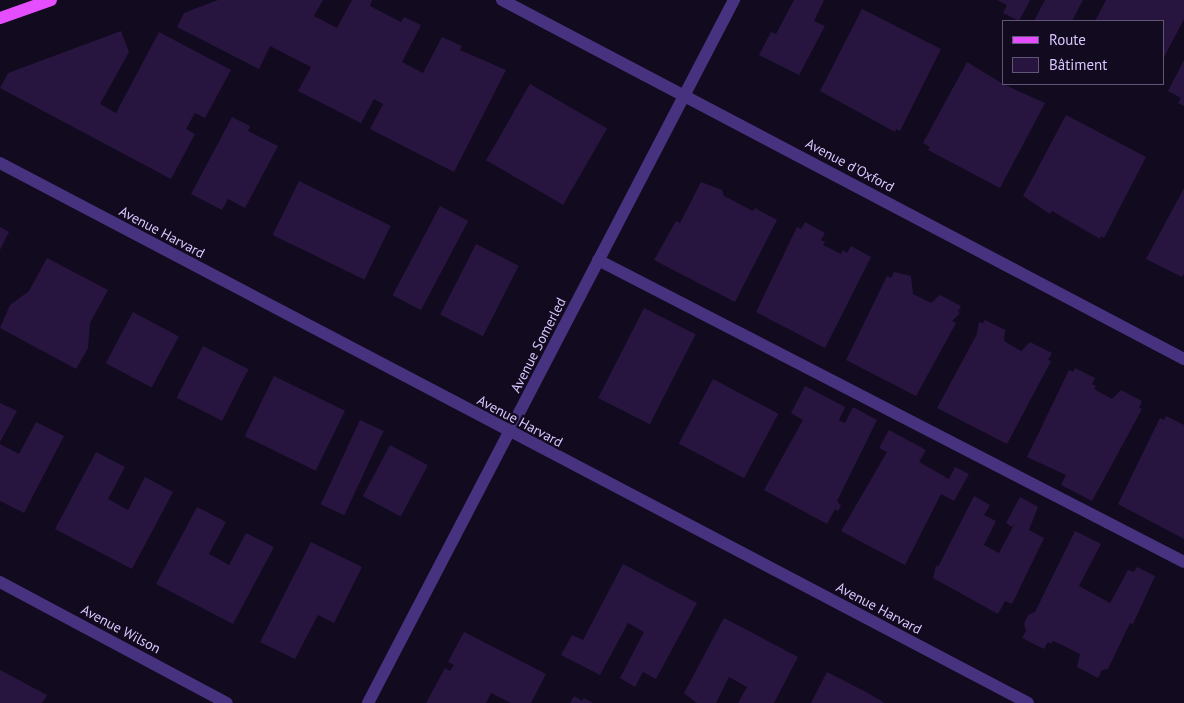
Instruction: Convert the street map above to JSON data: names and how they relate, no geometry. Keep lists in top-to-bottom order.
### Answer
{
  "streets": {
    "street": [
      "Avenue d'Oxford",
      "Avenue Harvard",
      "Avenue Somerled",
      "Avenue Wilson"
    ]
  },
  "crossings": [
    ["Avenue d'Oxford", "Avenue Somerled"],
    ["Avenue Harvard", "Avenue Somerled"]
  ],
  "legend": ["Route", "Bâtiment"]
}
